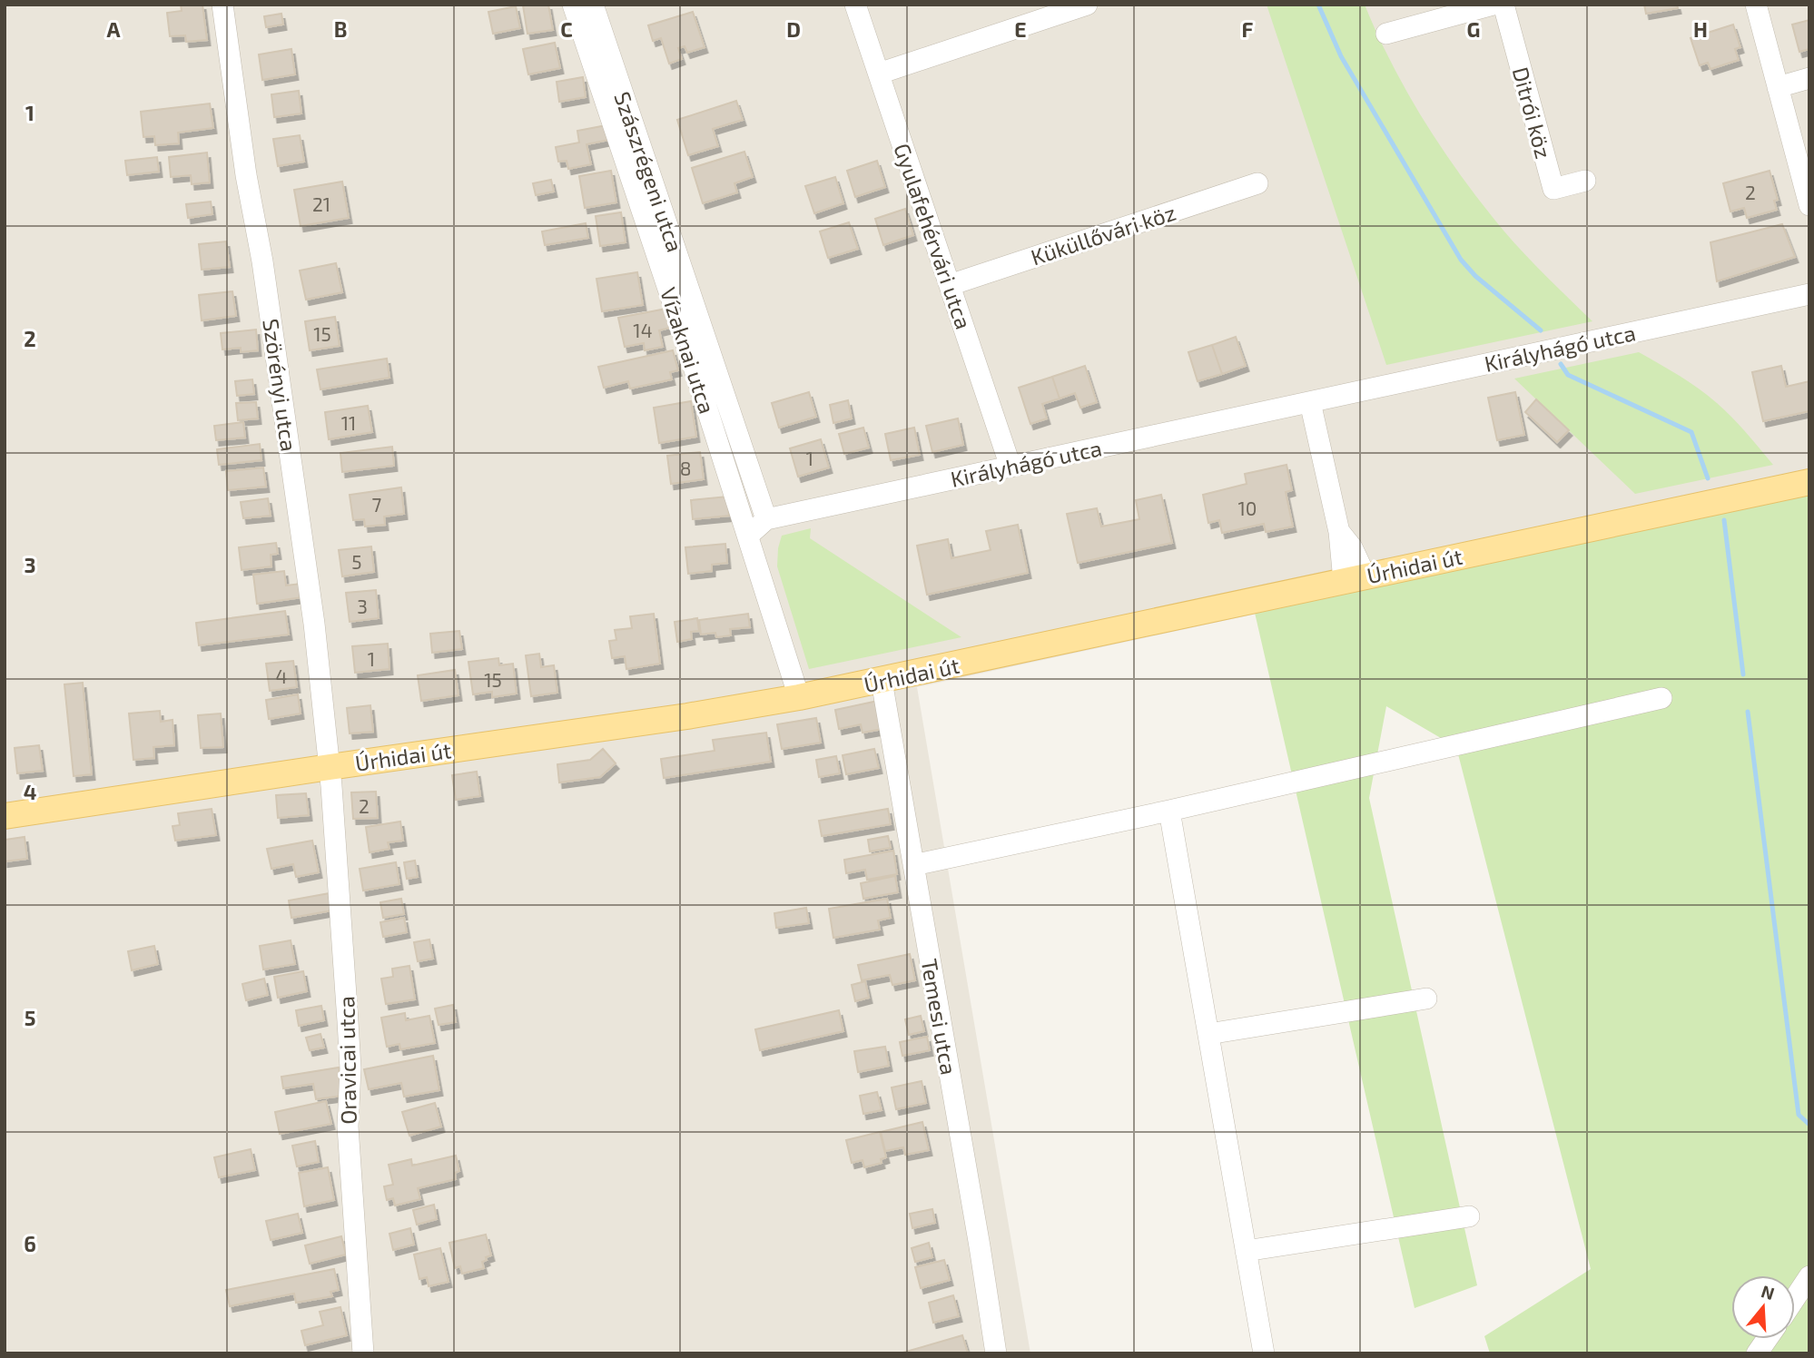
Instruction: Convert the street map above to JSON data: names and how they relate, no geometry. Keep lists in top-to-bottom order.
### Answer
{
  "streets": {
    "main road": ["Úrhidai út"],
    "street": [
      "Ditrói köz",
      "Szászrégeni utca",
      "Küküllővári köz",
      "Gyulafehérvári utca",
      "Királyhágó utca",
      "Vízaknai utca",
      "Szörényi utca",
      "Temesi utca",
      "Oravicai utca"
    ]
  },
  "crossings": [
    ["Szászrégeni utca", "Királyhágó utca"],
    ["Küküllővári köz", "Gyulafehérvári utca"],
    ["Gyulafehérvári utca", "Királyhágó utca"],
    ["Királyhágó utca", "Vízaknai utca"],
    ["Vízaknai utca", "Úrhidai út"],
    ["Szörényi utca", "Úrhidai út"],
    ["Szörényi utca", "Oravicai utca"],
    ["Úrhidai út", "Temesi utca"],
    ["Úrhidai út", "Oravicai utca"]
  ],
  "house_numbers": [
    "2",
    "21",
    "14",
    "15",
    "11",
    "1",
    "8",
    "7",
    "10",
    "5",
    "3",
    "1",
    "4",
    "15",
    "2"
  ],
  "north": "top",
  "grid": {
    "columns": [
      "A",
      "B",
      "C",
      "D",
      "E",
      "F",
      "G",
      "H"
    ],
    "rows": [
      "1",
      "2",
      "3",
      "4",
      "5",
      "6"
    ]
  }
}
